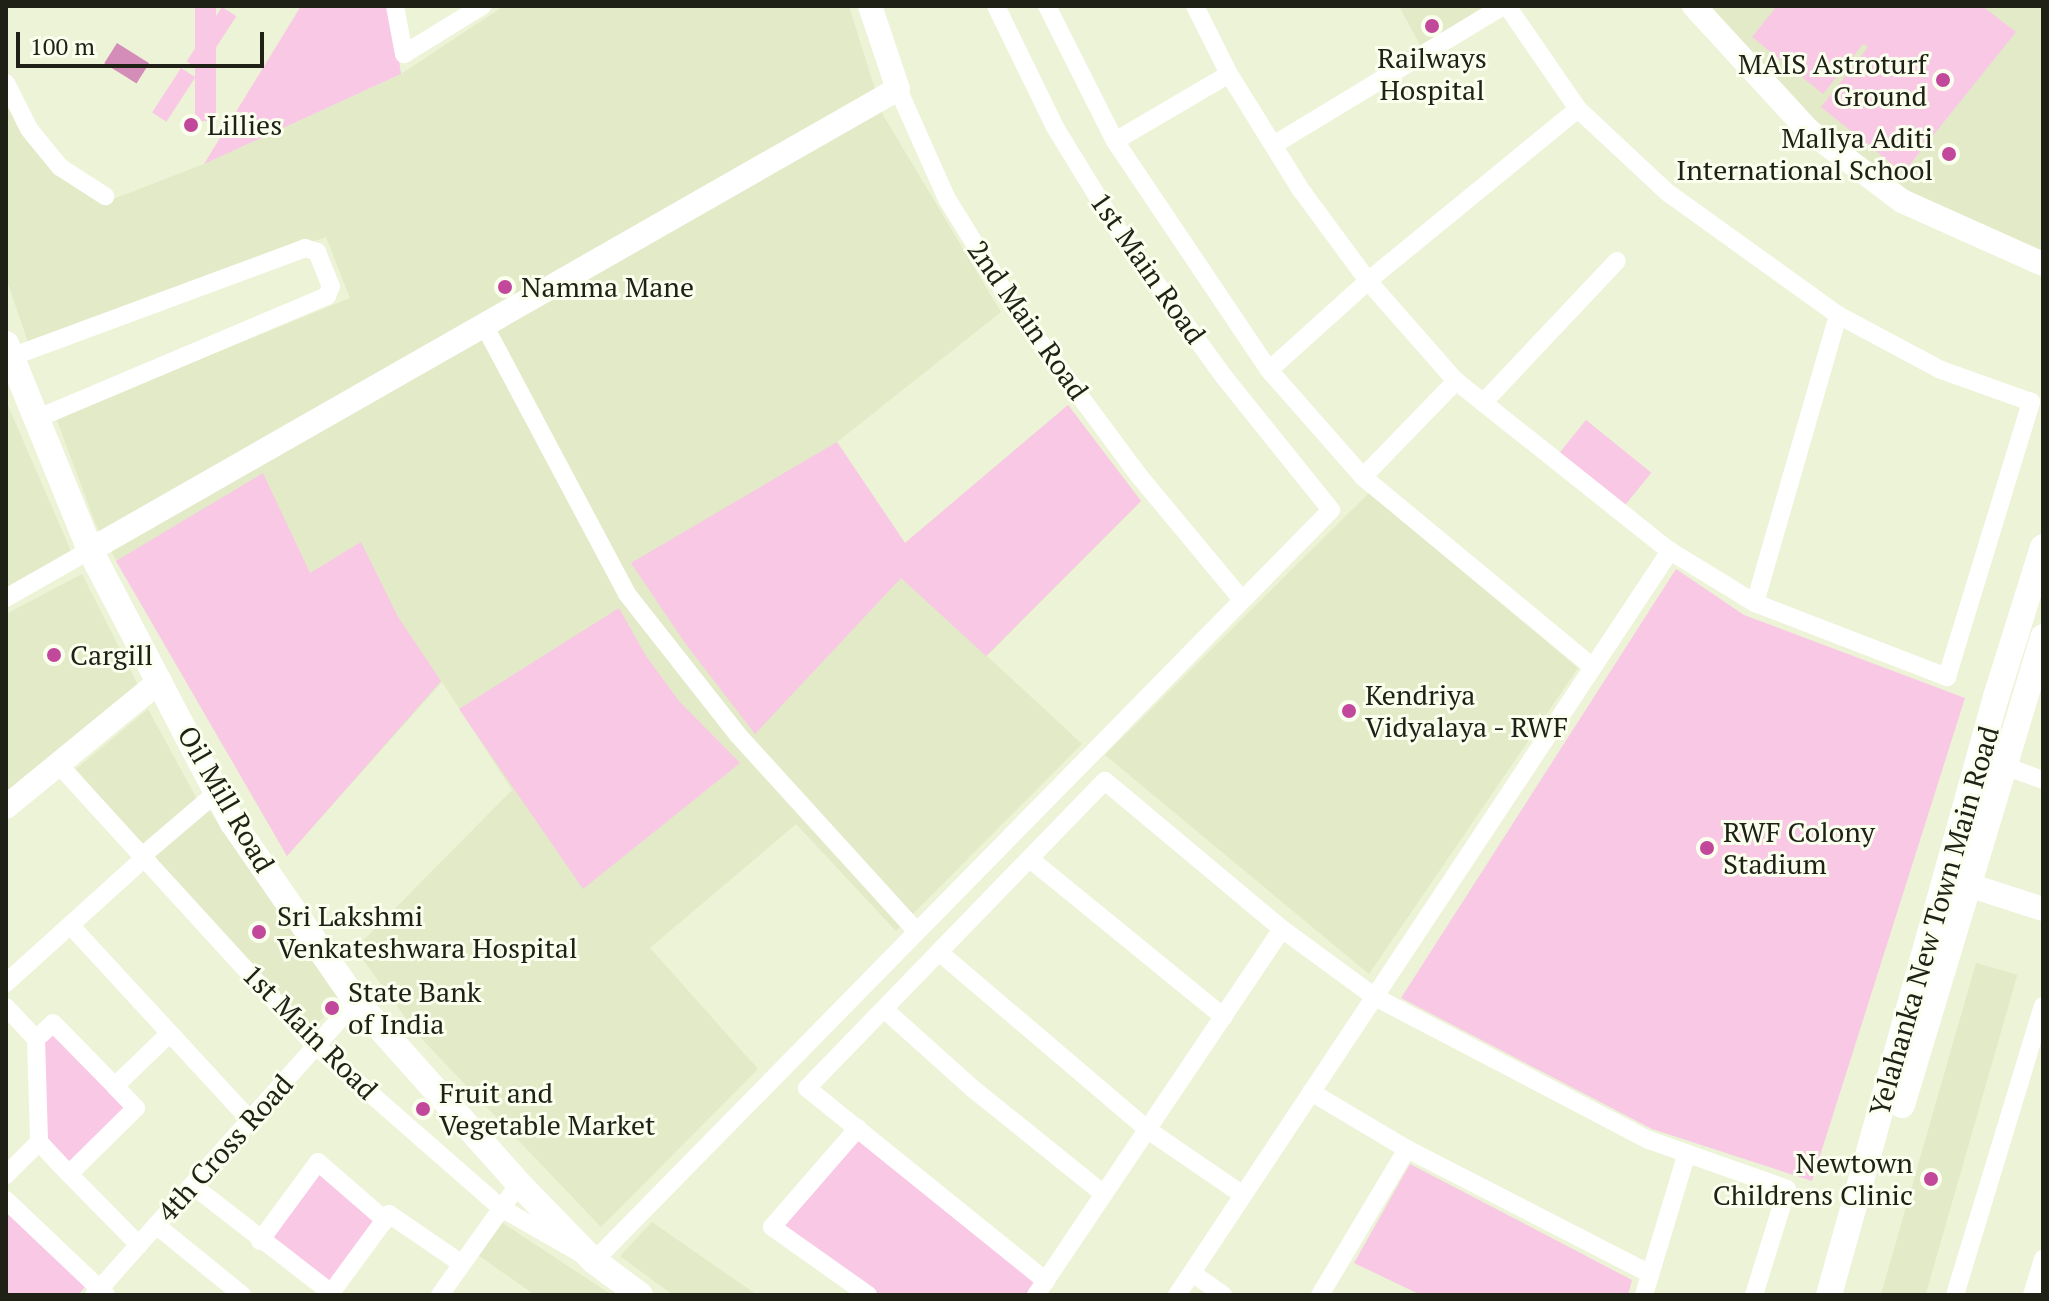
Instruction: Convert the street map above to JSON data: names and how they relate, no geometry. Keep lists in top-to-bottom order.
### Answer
{
  "streets": {
    "main road": ["Oil Mill Road", "Yelahanka New Town Main Road"],
    "street": ["1st Main Road", "2nd Main Road", "4th Cross Road"]
  },
  "crossings": [
    ["1st Main Road", "2nd Main Road"],
    ["1st Main Road", "Oil Mill Road"],
    ["1st Main Road", "4th Cross Road"],
    ["Oil Mill Road", "4th Cross Road"]
  ],
  "places": [
    "Railways Hospital",
    "MAIS Astroturf Ground",
    "Lillies",
    "Mallya Aditi International School",
    "Namma Mane",
    "Cargill",
    "Kendriya Vidyalaya - RWF",
    "RWF Colony Stadium",
    "Sri Lakshmi Venkateshwara Hospital",
    "State Bank of India",
    "Fruit and Vegetable Market",
    "Newtown Childrens Clinic"
  ],
  "scale_bar": "100 m"
}
